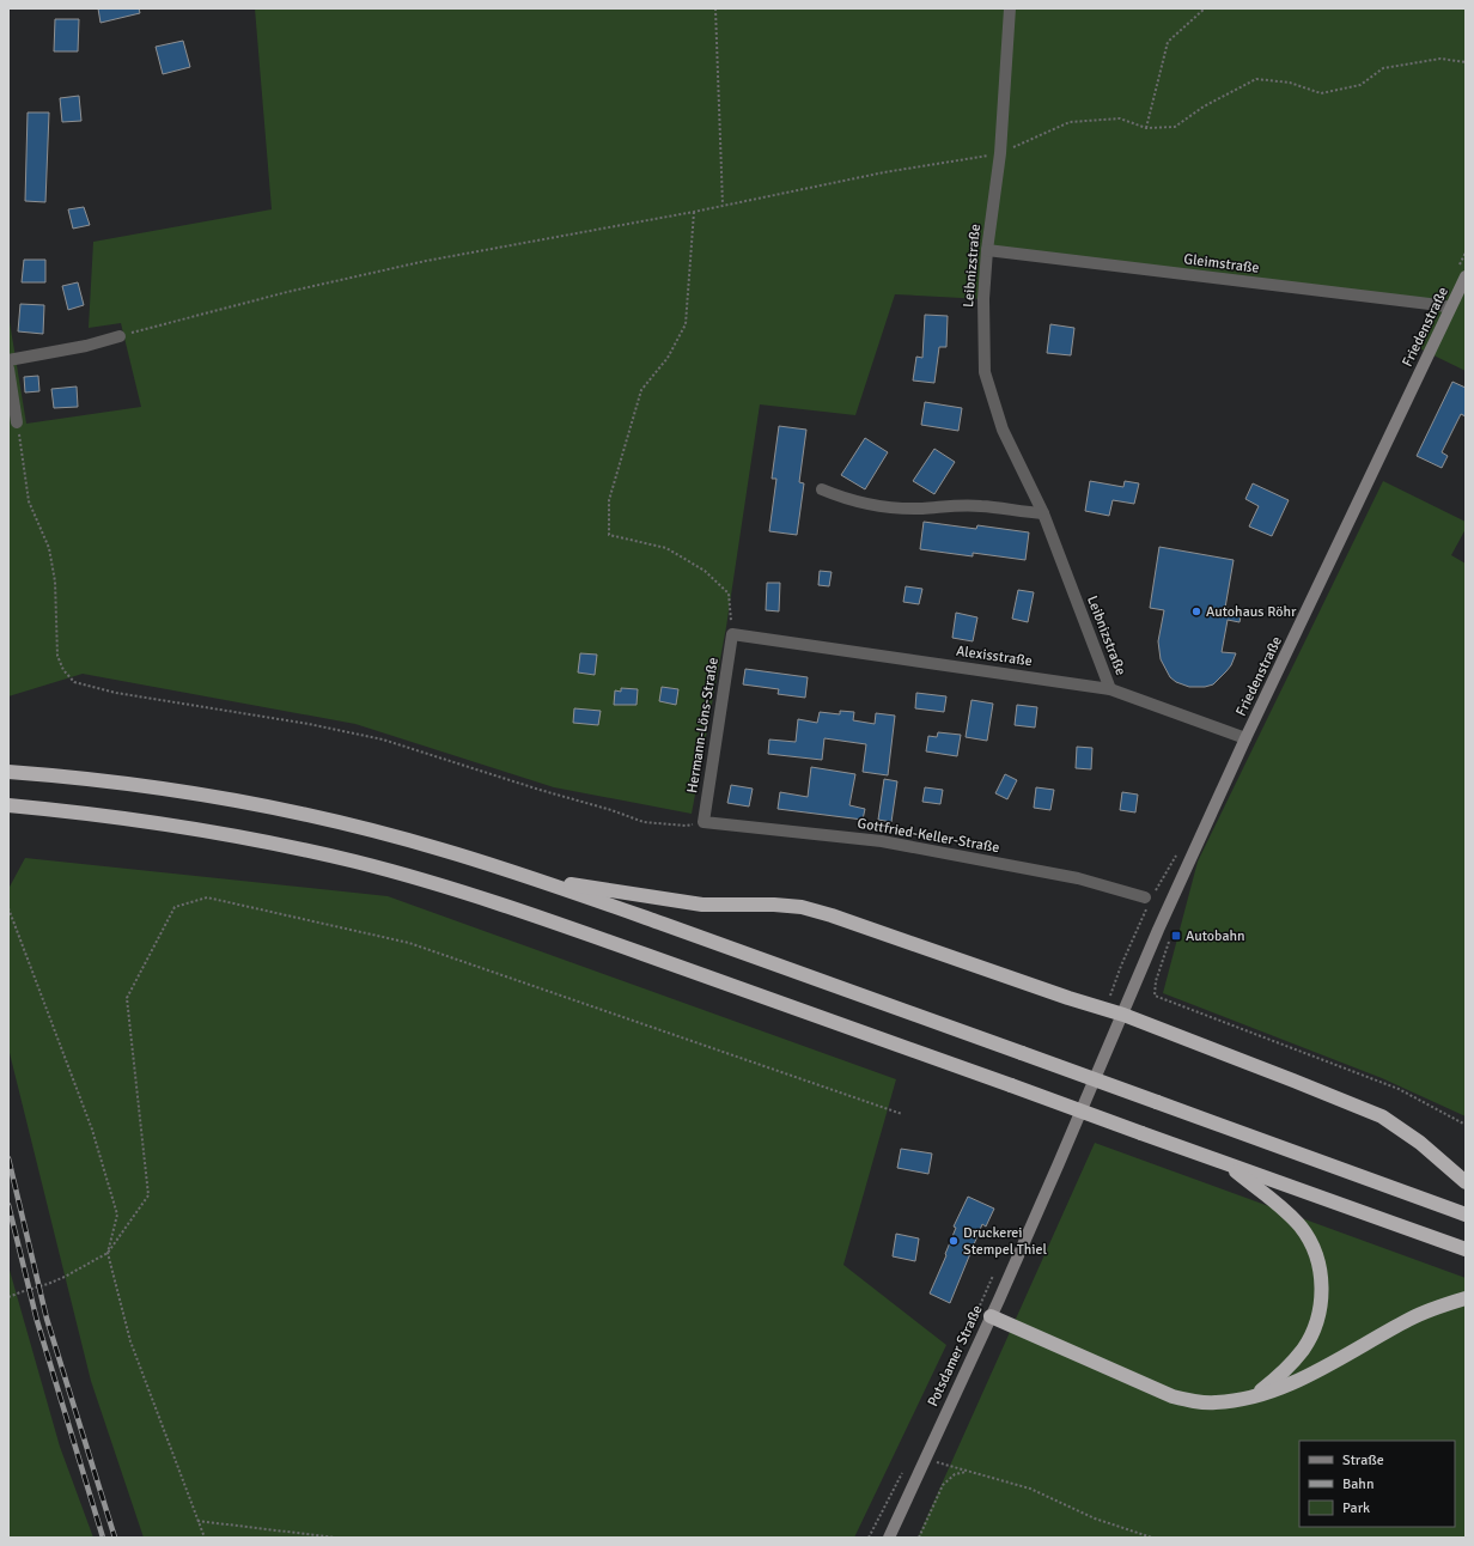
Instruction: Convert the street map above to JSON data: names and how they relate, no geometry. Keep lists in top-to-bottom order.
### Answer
{
  "streets": {
    "main road": ["Friedenstraße", "Potsdamer Straße"],
    "street": [
      "Gleimstraße",
      "Leibnizstraße",
      "Alexisstraße",
      "Hermann-Löns-Straße",
      "Gottfried-Keller-Straße"
    ]
  },
  "crossings": [
    ["Gleimstraße", "Leibnizstraße"],
    ["Gleimstraße", "Friedenstraße"],
    ["Leibnizstraße", "Alexisstraße"],
    ["Friedenstraße", "Alexisstraße"],
    ["Friedenstraße", "Potsdamer Straße"],
    ["Alexisstraße", "Hermann-Löns-Straße"],
    ["Hermann-Löns-Straße", "Gottfried-Keller-Straße"]
  ],
  "places": {
    "other": ["Autohaus Röhr", "Druckerei Stempel Thiel"],
    "transit": ["Autobahn"]
  },
  "legend": ["Straße", "Bahn", "Park"]
}
